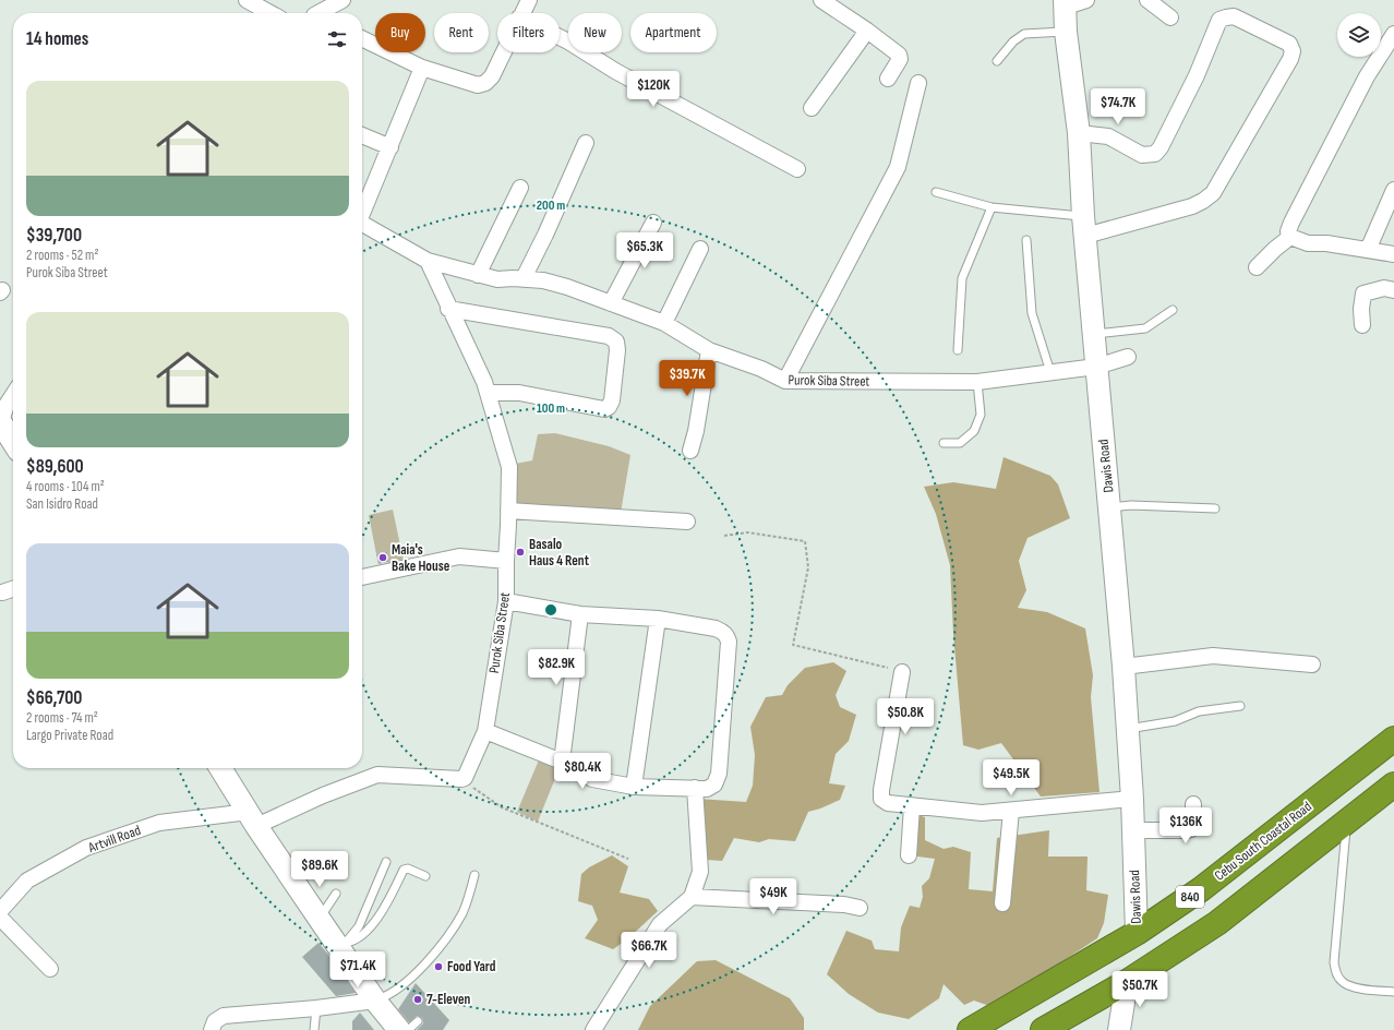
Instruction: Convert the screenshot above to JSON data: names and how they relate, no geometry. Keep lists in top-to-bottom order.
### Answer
{
  "streets": {
    "highway": ["Cebu South Coastal Road", "840"],
    "street": ["Purok Siba Street", "Dawis Road", "Artvill Road"]
  },
  "crossings": [
    ["Purok Siba Street", "Dawis Road"],
    ["Purok Siba Street", "Artvill Road"],
    ["Dawis Road", "Cebu South Coastal Road"]
  ],
  "places": [
    "Basalo Haus 4 Rent",
    "Maia's Bake House",
    "Food Yard",
    "7-Eleven"
  ],
  "page": {
    "chip": [
      "Buy",
      "Rent",
      "Filters",
      "New",
      "Apartment"
    ],
    "heading": "14 homes",
    "list": [
      {
        "name": "$39,700",
        "note": "2 rooms · 52 m² · Purok Siba Street"
      },
      {
        "name": "$89,600",
        "note": "4 rooms · 104 m² · San Isidro Road"
      },
      {
        "name": "$66,700",
        "note": "2 rooms · 74 m² · Largo Private Road"
      }
    ],
    "price": [
      "$120K",
      "$74.7K",
      "$65.3K",
      "$39.7K",
      "$82.9K",
      "$50.8K",
      "$80.4K",
      "$49.5K",
      "$136K",
      "$89.6K",
      "$49K",
      "$66.7K",
      "$71.4K",
      "$50.7K"
    ]
  },
  "rings": ["200 m", "100 m"]
}
